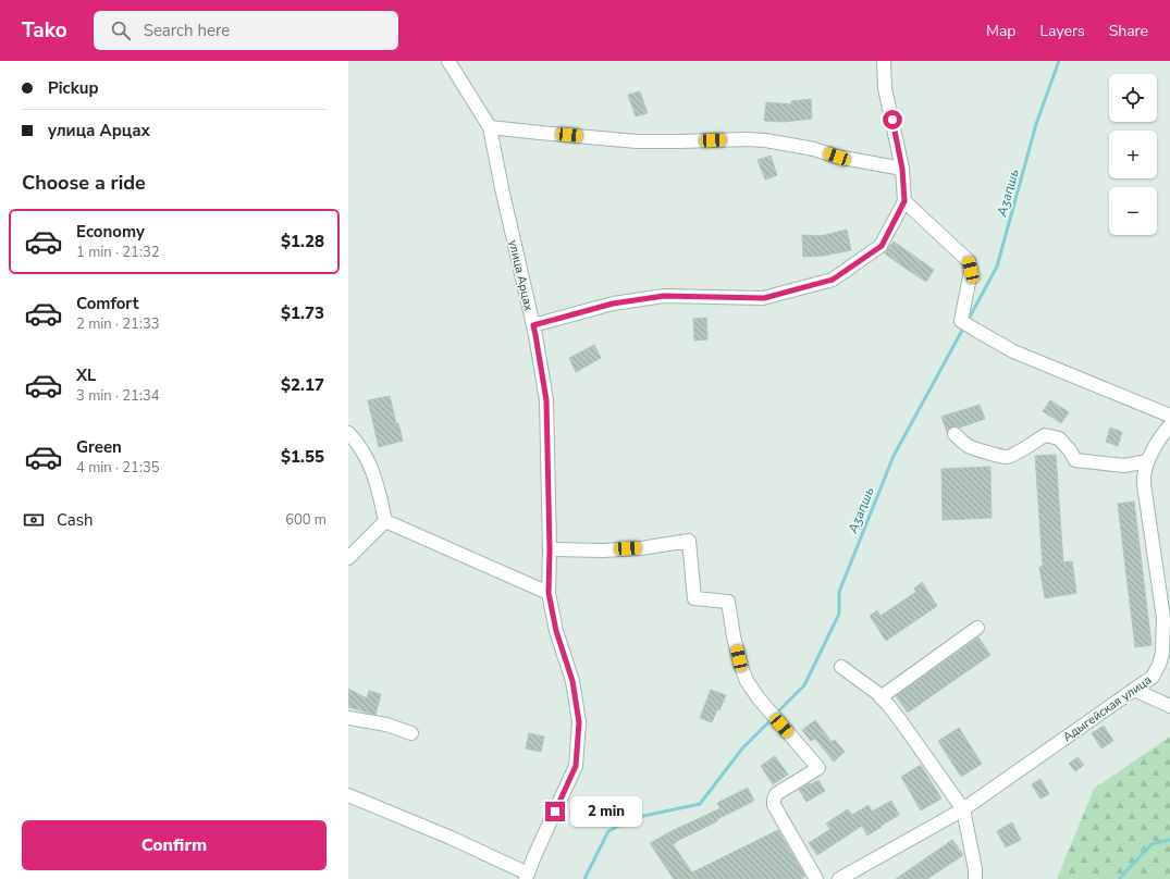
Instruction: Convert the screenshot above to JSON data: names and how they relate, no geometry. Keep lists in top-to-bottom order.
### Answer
{
  "streets": {
    "street": ["улица Арцах", "Адыгейская улица"]
  },
  "water": ["Аӡаԥшь"],
  "page": {
    "header": "Tako",
    "search": "Search here",
    "nav": ["Map", "Layers", "Share"],
    "banner": ["Pickup", "улица Арцах"],
    "map_buttons": ["+", "−"],
    "heading": "Choose a ride",
    "list": [
      {
        "name": "Economy",
        "note": "1 min · 21:32",
        "value": "$1.28"
      },
      {
        "name": "Comfort",
        "note": "2 min · 21:33",
        "value": "$1.73"
      },
      {
        "name": "XL",
        "note": "3 min · 21:34",
        "value": "$2.17"
      },
      {
        "name": "Green",
        "note": "4 min · 21:35",
        "value": "$1.55"
      }
    ],
    "pay": ["Cash", "600 m"],
    "bubble": "2 min",
    "buttons": "Confirm"
  }
}
